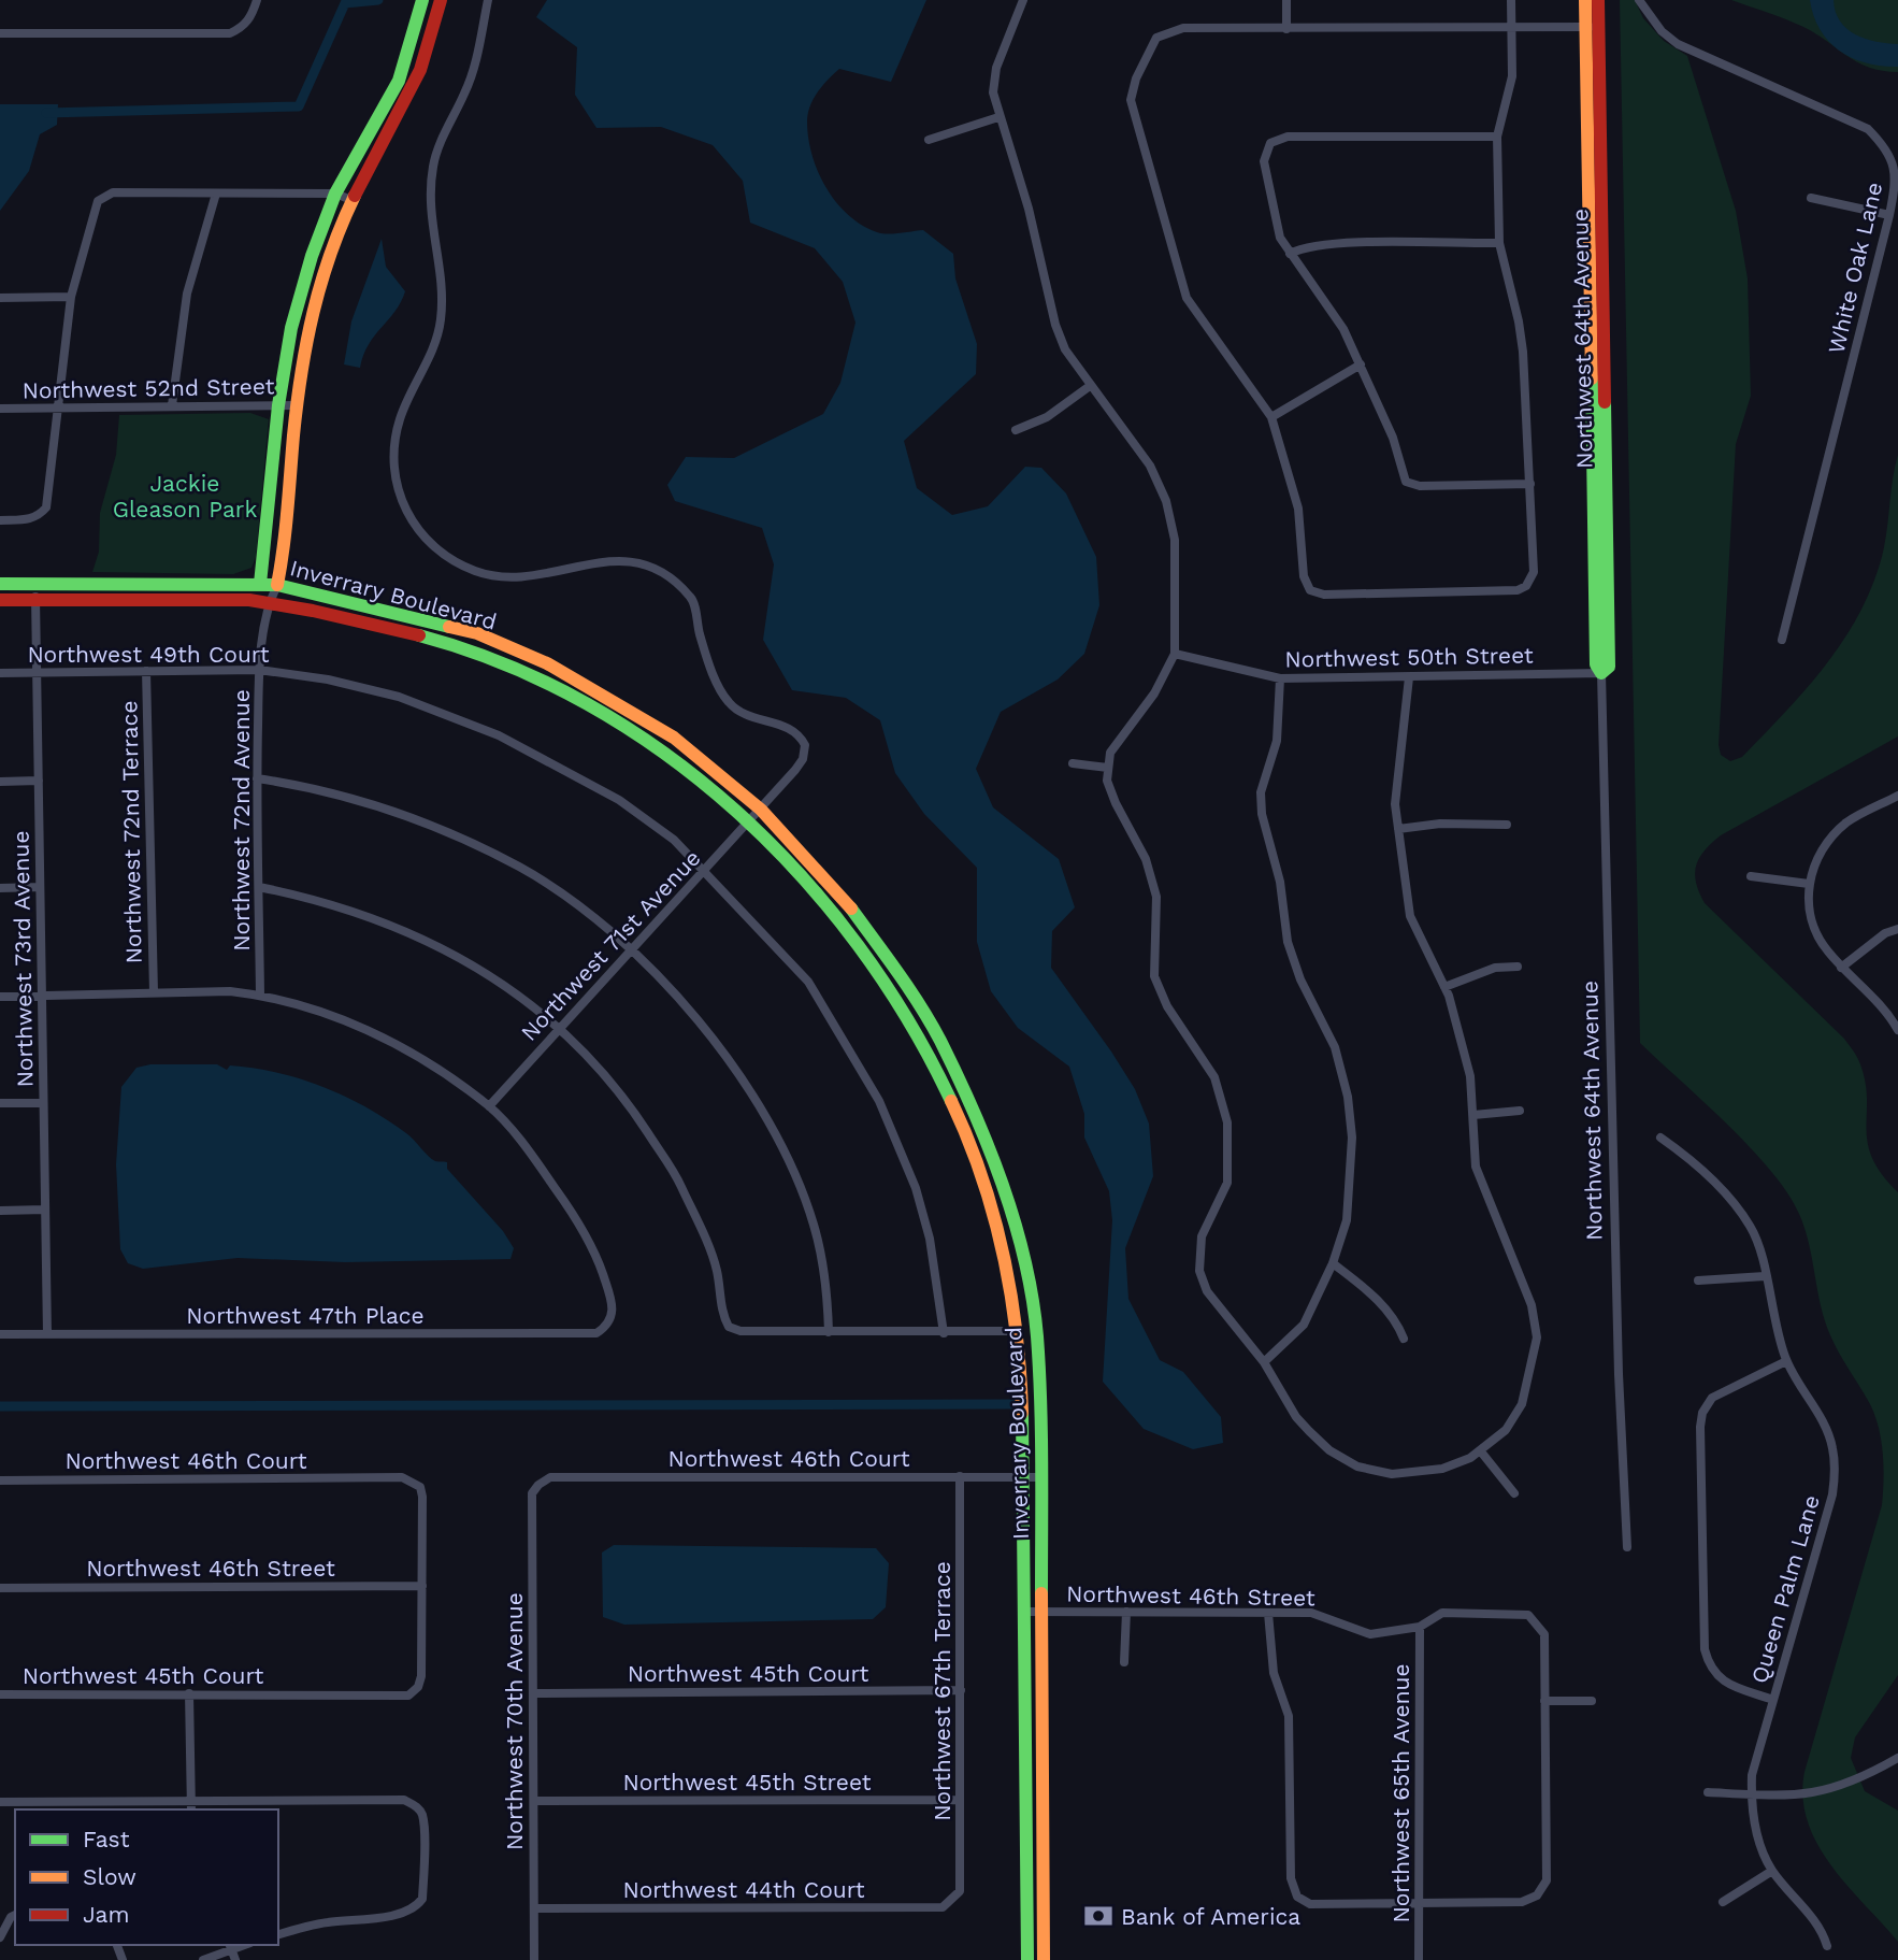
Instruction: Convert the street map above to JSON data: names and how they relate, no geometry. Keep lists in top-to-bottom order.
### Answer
{
  "streets": {
    "street": [
      "White Oak Lane",
      "Northwest 64th Avenue",
      "Northwest 52nd Street",
      "Inverrary Boulevard",
      "Northwest 49th Court",
      "Northwest 50th Street",
      "Northwest 72nd Avenue",
      "Northwest 72nd Terrace",
      "Northwest 71st Avenue",
      "Northwest 73rd Avenue",
      "Northwest 47th Place",
      "Northwest 46th Court",
      "Northwest 46th Street",
      "Queen Palm Lane",
      "Northwest 45th Court",
      "Northwest 67th Terrace",
      "Northwest 70th Avenue",
      "Northwest 45th Street",
      "Northwest 65th Avenue",
      "Northwest 44th Court"
    ]
  },
  "crossings": [
    ["Northwest 64th Avenue", "Northwest 50th Street"],
    ["Inverrary Boulevard", "Northwest 72nd Avenue"],
    ["Inverrary Boulevard", "Northwest 71st Avenue"],
    ["Inverrary Boulevard", "Northwest 73rd Avenue"],
    ["Inverrary Boulevard", "Northwest 46th Court"],
    ["Inverrary Boulevard", "Northwest 46th Street"],
    ["Northwest 49th Court", "Northwest 72nd Avenue"],
    ["Northwest 49th Court", "Northwest 72nd Terrace"],
    ["Northwest 49th Court", "Northwest 71st Avenue"],
    ["Northwest 49th Court", "Northwest 73rd Avenue"],
    ["Northwest 71st Avenue", "Northwest 47th Place"],
    ["Northwest 73rd Avenue", "Northwest 47th Place"],
    ["Northwest 46th Court", "Northwest 46th Street"],
    ["Northwest 46th Court", "Northwest 45th Court"],
    ["Northwest 46th Court", "Northwest 67th Terrace"],
    ["Northwest 46th Court", "Northwest 70th Avenue"],
    ["Northwest 46th Street", "Northwest 45th Court"],
    ["Northwest 46th Street", "Northwest 65th Avenue"],
    ["Northwest 45th Court", "Northwest 67th Terrace"],
    ["Northwest 45th Court", "Northwest 70th Avenue"],
    ["Northwest 67th Terrace", "Northwest 45th Street"],
    ["Northwest 67th Terrace", "Northwest 44th Court"],
    ["Northwest 70th Avenue", "Northwest 45th Street"],
    ["Northwest 70th Avenue", "Northwest 44th Court"]
  ],
  "parks": ["Jackie Gleason Park"],
  "places": {
    "bank": ["Bank of America"]
  },
  "legend": ["Fast", "Slow", "Jam"]
}
